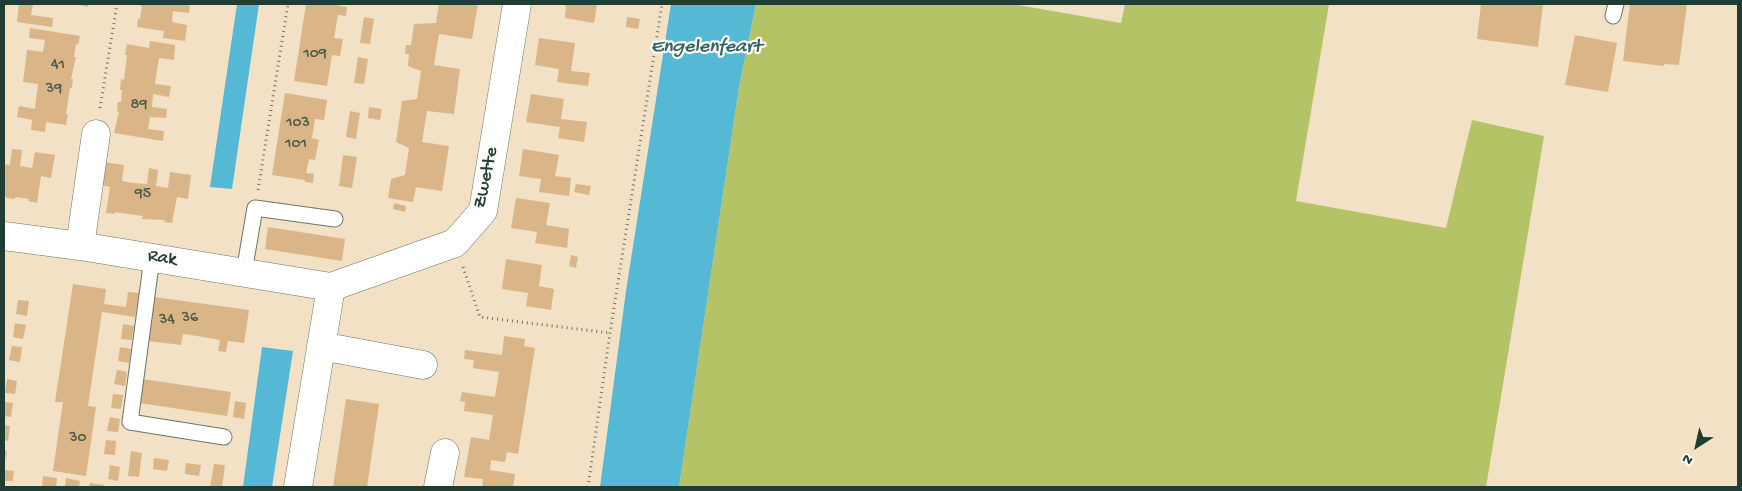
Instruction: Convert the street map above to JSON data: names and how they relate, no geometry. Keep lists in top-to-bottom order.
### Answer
{
  "streets": {
    "street": ["Zwette", "Rak"]
  },
  "water": ["Engelenfeart"],
  "house_numbers": [
    "109",
    "41",
    "39",
    "89",
    "103",
    "101",
    "95",
    "36",
    "34",
    "30"
  ],
  "north": "bottom left"
}
